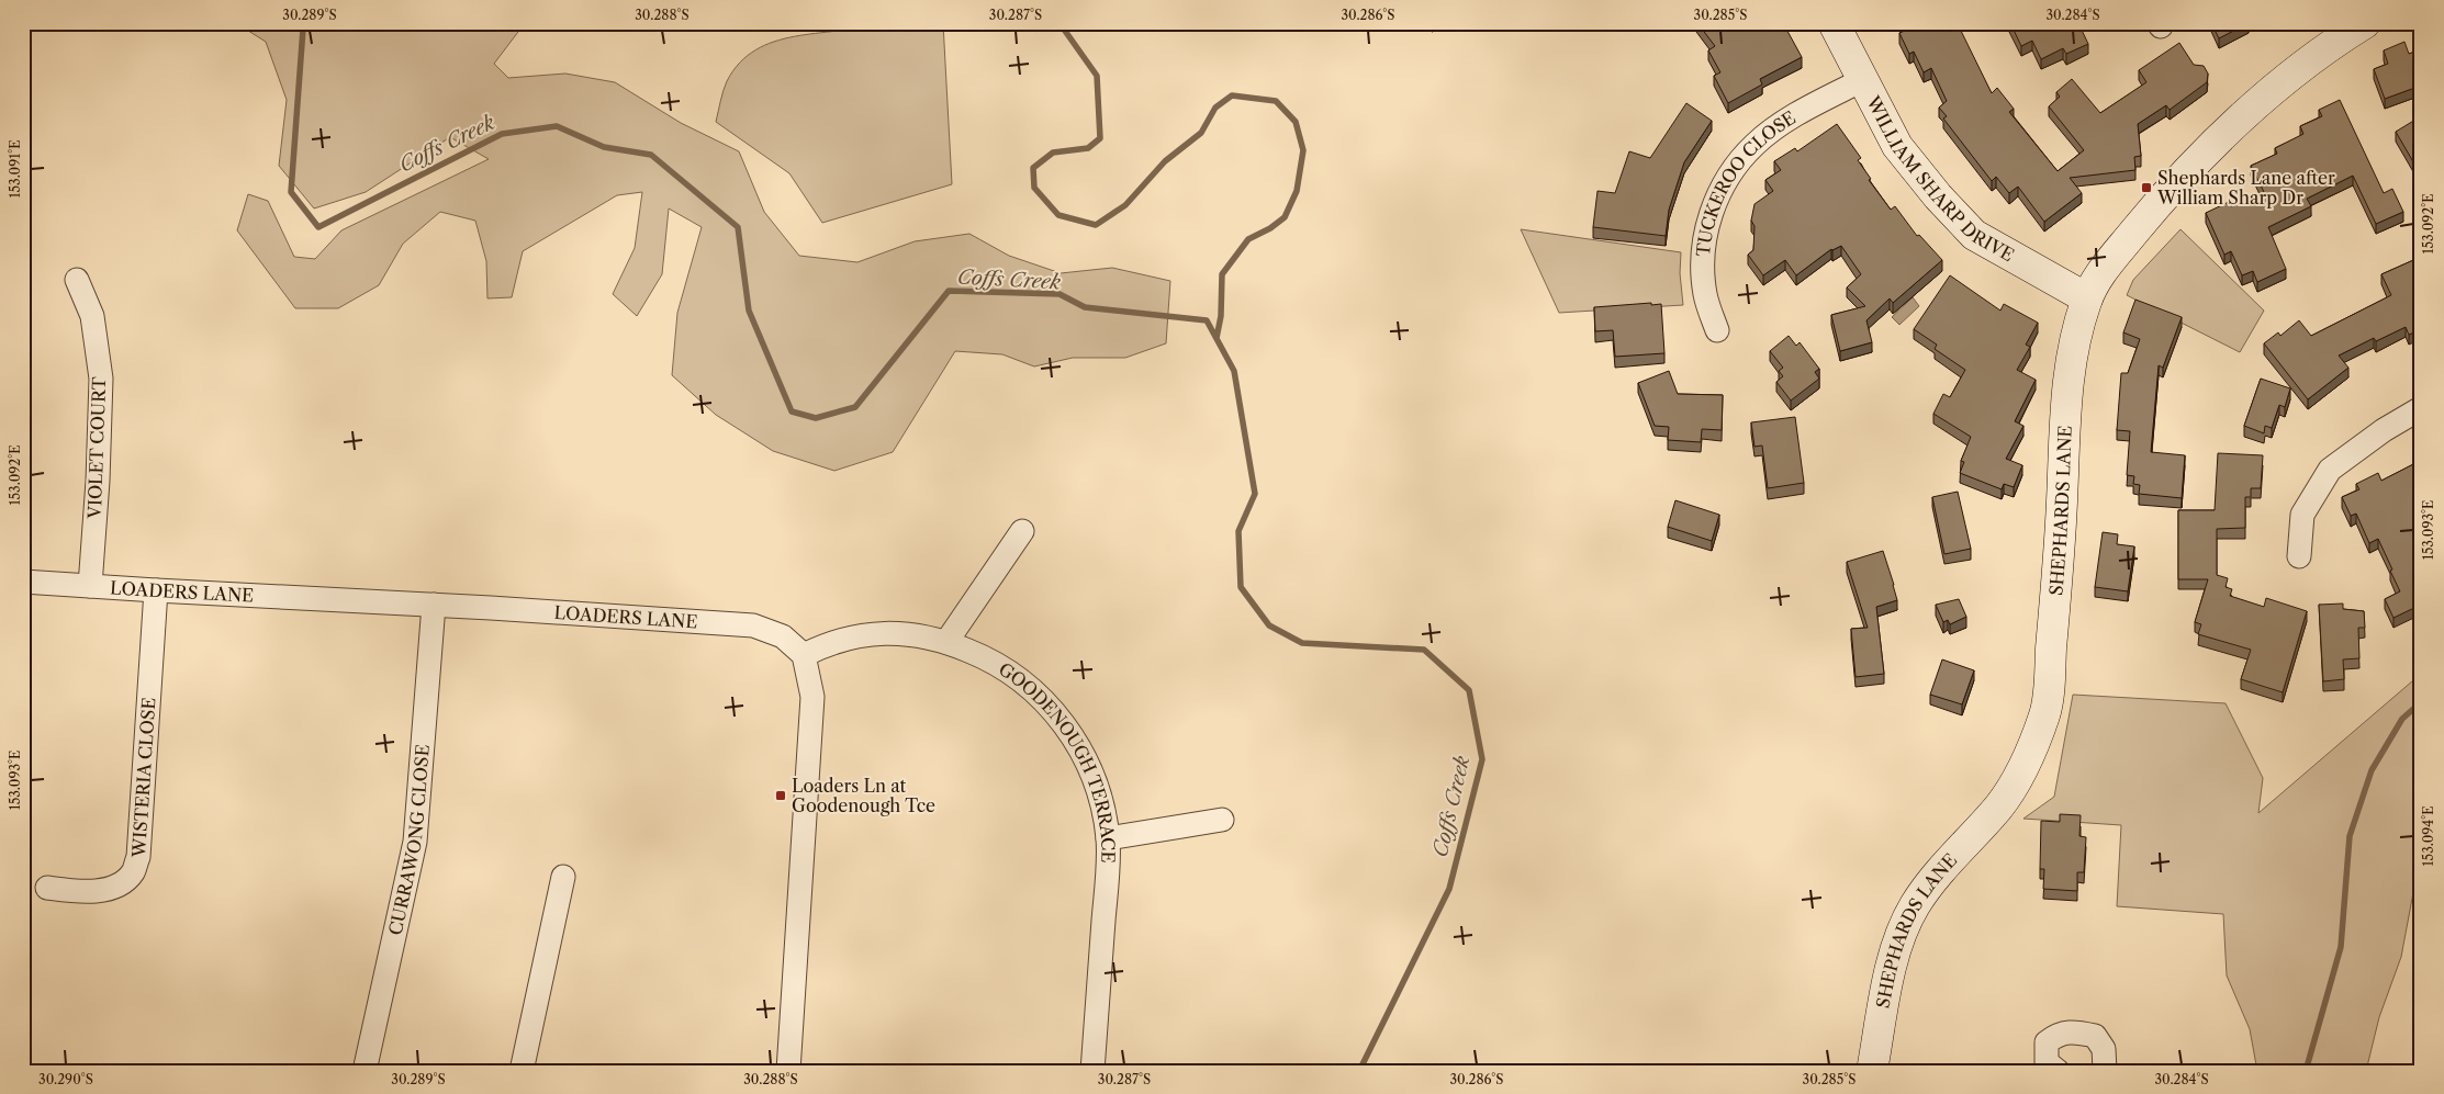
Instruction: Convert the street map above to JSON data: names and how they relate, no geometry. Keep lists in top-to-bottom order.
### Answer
{
  "streets": {
    "street": [
      "WILLIAM SHARP DRIVE",
      "TUCKEROO CLOSE",
      "VIOLET COURT",
      "SHEPHARDS LANE",
      "LOADERS LANE",
      "GOODENOUGH TERRACE",
      "WISTERIA CLOSE",
      "CURRAWONG CLOSE"
    ]
  },
  "crossings": [
    ["WILLIAM SHARP DRIVE", "TUCKEROO CLOSE"],
    ["WILLIAM SHARP DRIVE", "SHEPHARDS LANE"],
    ["VIOLET COURT", "LOADERS LANE"],
    ["LOADERS LANE", "GOODENOUGH TERRACE"],
    ["LOADERS LANE", "WISTERIA CLOSE"],
    ["LOADERS LANE", "CURRAWONG CLOSE"]
  ],
  "water": ["Coffs Creek"],
  "places": {
    "transit": ["Shephards Lane after William Sharp Dr", "Loaders Ln at Goodenough Tce"]
  },
  "coordinates": [
    "30.289°S",
    "30.288°S",
    "30.287°S",
    "30.286°S",
    "30.285°S",
    "30.284°S",
    "153.091°E",
    "153.092°E",
    "153.093°E",
    "153.094°E",
    "30.290°S"
  ]
}
